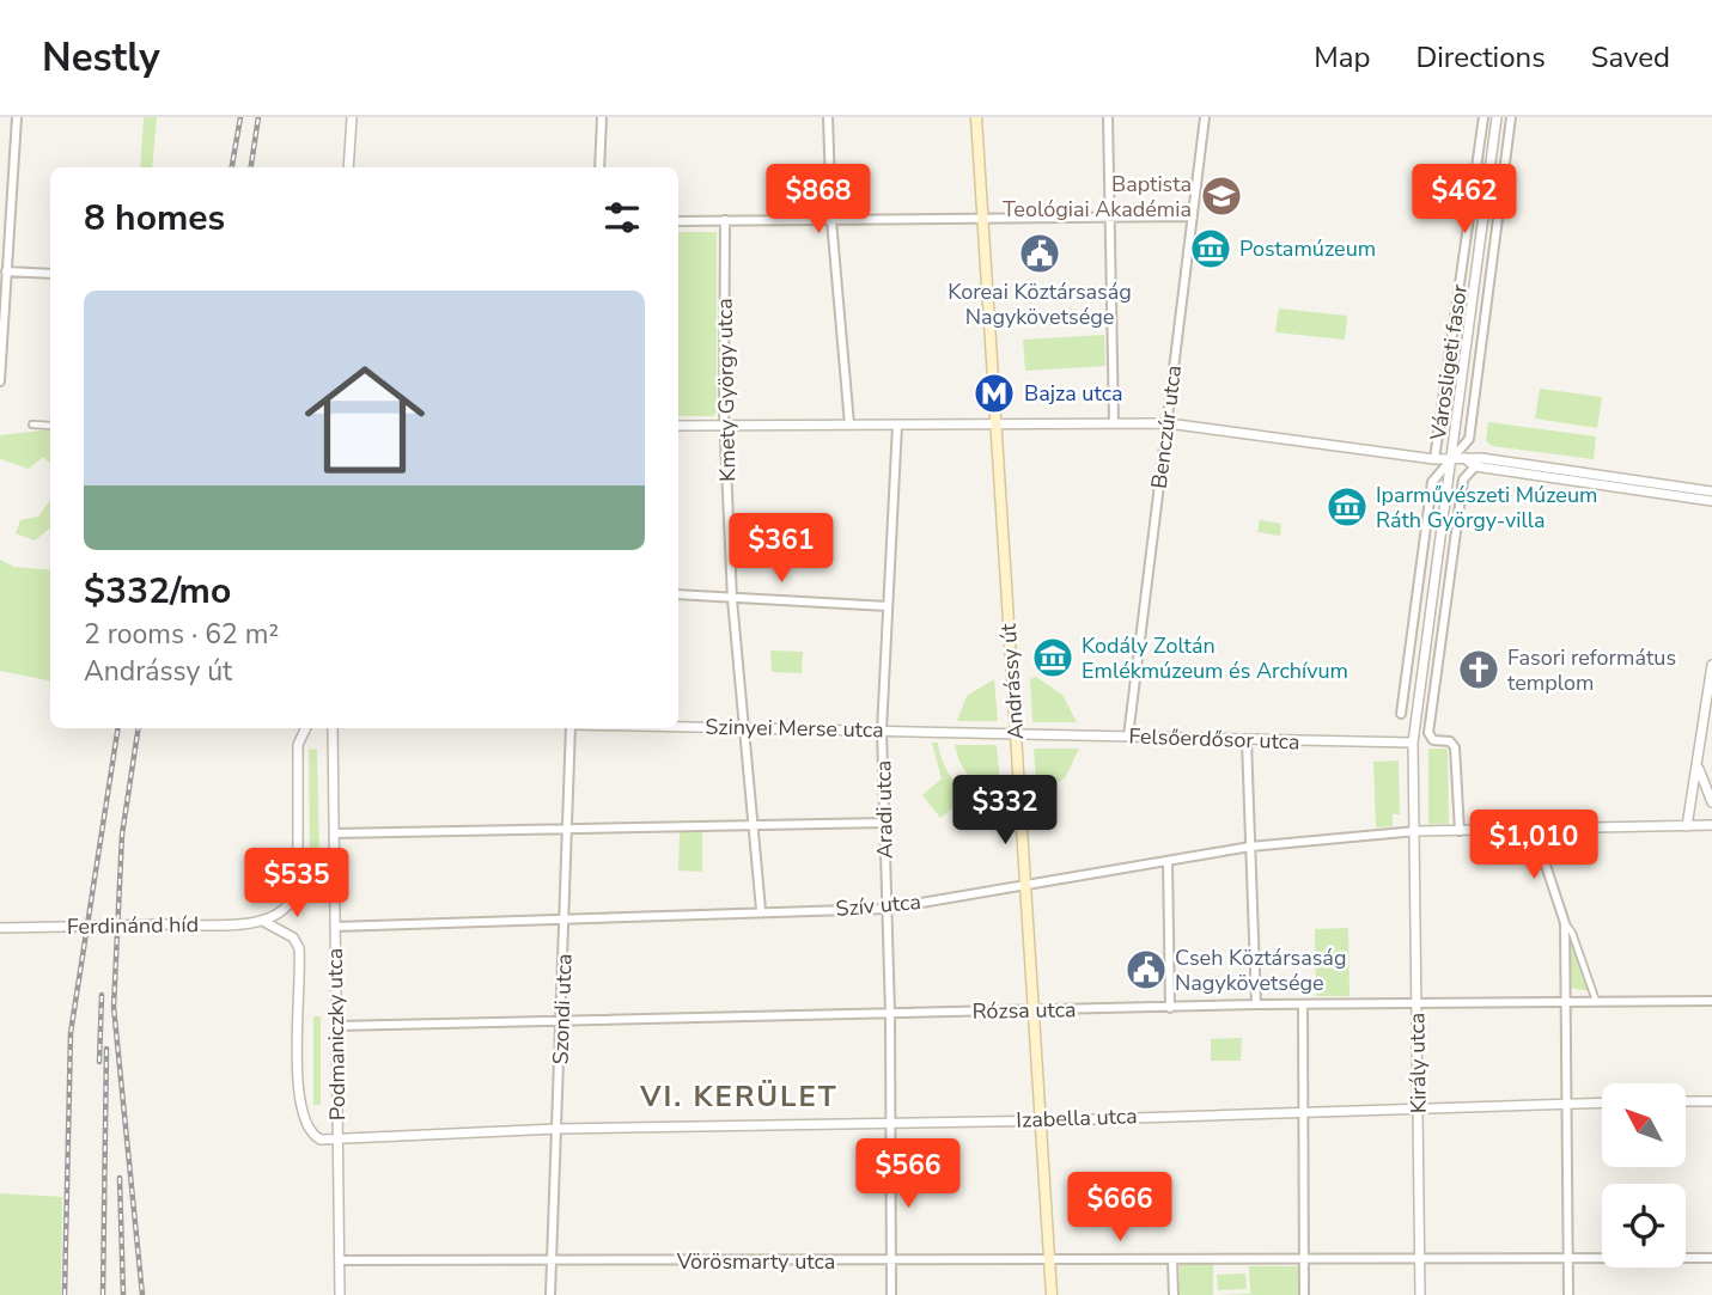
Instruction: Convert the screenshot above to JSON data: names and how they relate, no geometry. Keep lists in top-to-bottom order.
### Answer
{
  "streets": {
    "main road": ["Andrássy út"],
    "street": [
      "Városligeti fasor",
      "Kmety György utca",
      "Benczúr utca",
      "Szinyei Merse utca",
      "Felsőerdősor utca",
      "Aradi utca",
      "Szív utca",
      "Ferdinánd híd",
      "Szondi utca",
      "Rózsa utca",
      "Podmaniczky utca",
      "Király utca",
      "Izabella utca",
      "Vörösmarty utca"
    ]
  },
  "crossings": [
    ["Városligeti fasor", "Felsőerdősor utca"],
    ["Városligeti fasor", "Király utca"],
    ["Kmety György utca", "Szinyei Merse utca"],
    ["Kmety György utca", "Szív utca"],
    ["Benczúr utca", "Felsőerdősor utca"],
    ["Andrássy út", "Szinyei Merse utca"],
    ["Andrássy út", "Felsőerdősor utca"],
    ["Andrássy út", "Szív utca"],
    ["Andrássy út", "Rózsa utca"],
    ["Andrássy út", "Izabella utca"],
    ["Andrássy út", "Vörösmarty utca"],
    ["Szinyei Merse utca", "Felsőerdősor utca"],
    ["Szinyei Merse utca", "Aradi utca"],
    ["Felsőerdősor utca", "Király utca"],
    ["Aradi utca", "Szív utca"],
    ["Aradi utca", "Rózsa utca"],
    ["Aradi utca", "Izabella utca"],
    ["Aradi utca", "Vörösmarty utca"],
    ["Szív utca", "Szondi utca"],
    ["Szív utca", "Podmaniczky utca"],
    ["Szív utca", "Király utca"],
    ["Szondi utca", "Rózsa utca"],
    ["Szondi utca", "Izabella utca"],
    ["Szondi utca", "Vörösmarty utca"],
    ["Rózsa utca", "Podmaniczky utca"],
    ["Rózsa utca", "Király utca"],
    ["Podmaniczky utca", "Izabella utca"],
    ["Podmaniczky utca", "Vörösmarty utca"],
    ["Király utca", "Izabella utca"]
  ],
  "districts": ["VI. KERÜLET"],
  "places": {
    "school or university": ["Baptista Teológiai Akadémia"],
    "museum": ["Postamúzeum", "Iparművészeti Múzeum Ráth György-villa", "Kodály Zoltán Emlékmúzeum és Archívum"],
    "public building": ["Koreai Köztársaság Nagykövetsége", "Cseh Köztársaság Nagykövetsége"],
    "metro station": ["Bajza utca"],
    "church": ["Fasori református templom"]
  },
  "north": "top left",
  "page": {
    "header": "Nestly",
    "nav": ["Map", "Directions", "Saved"],
    "price": [
      "$868",
      "$462",
      "$361",
      "$332",
      "$1,010",
      "$535",
      "$566",
      "$666"
    ],
    "heading": "8 homes",
    "list": [
      {
        "name": "$332/mo",
        "note": "2 rooms · 62 m² · Andrássy út"
      }
    ]
  }
}
